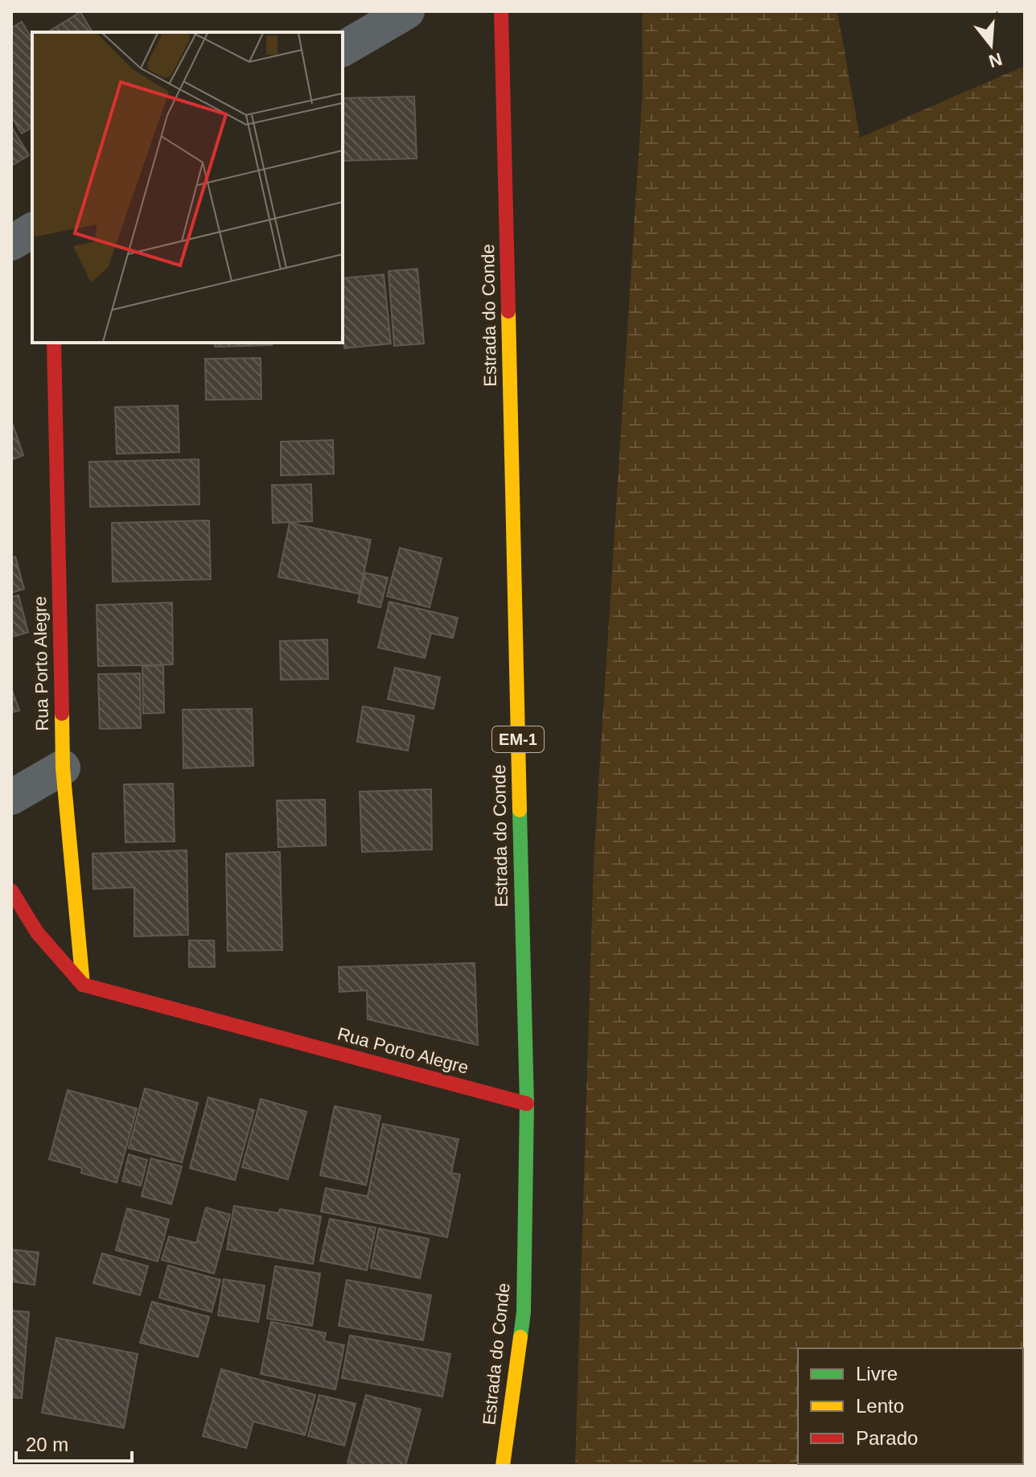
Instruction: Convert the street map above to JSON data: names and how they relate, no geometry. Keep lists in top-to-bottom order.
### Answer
{
  "streets": {
    "main road": ["Estrada do Conde", "Rua Porto Alegre", "EM-1"]
  },
  "crossings": [
    ["Estrada do Conde", "Rua Porto Alegre"]
  ],
  "legend": ["Livre", "Lento", "Parado"],
  "scale_bar": "20 m",
  "north": "bottom"
}
